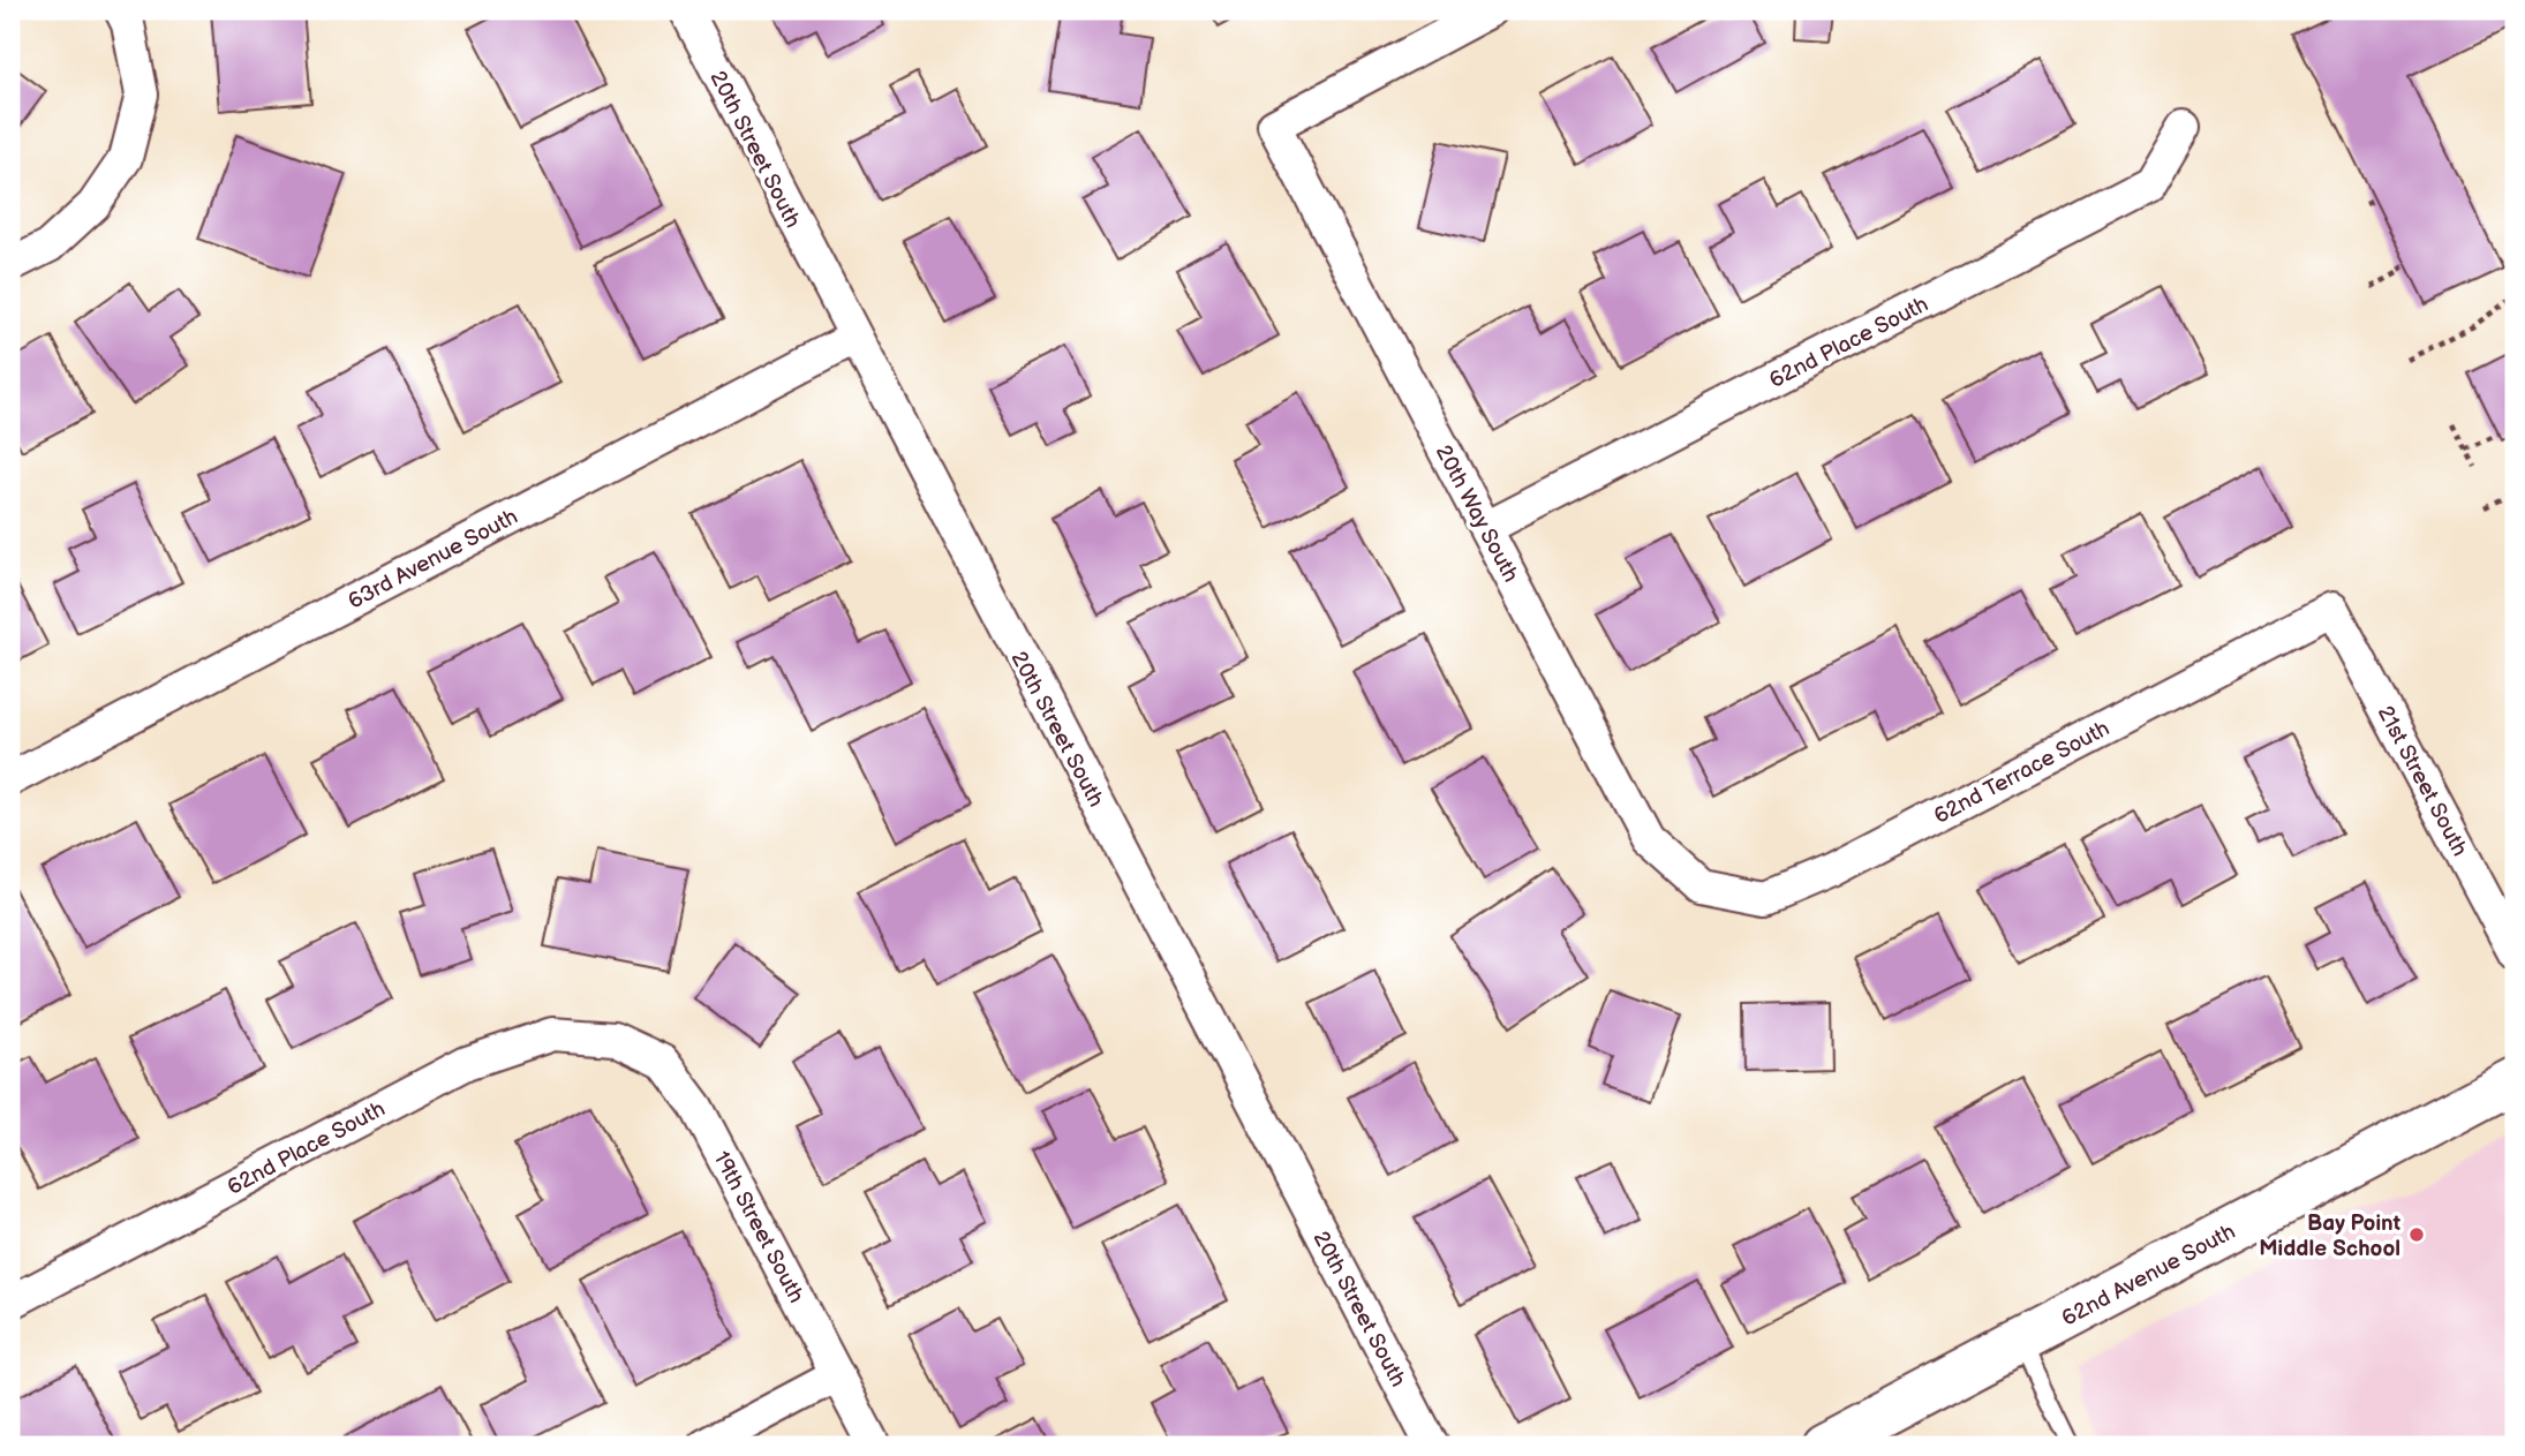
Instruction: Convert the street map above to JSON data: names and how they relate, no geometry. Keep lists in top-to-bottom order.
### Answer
{
  "streets": {
    "street": [
      "20th Street South",
      "62nd Place South",
      "20th Way South",
      "63rd Avenue South",
      "62nd Terrace South",
      "21st Street South",
      "19th Street South",
      "62nd Avenue South"
    ]
  },
  "crossings": [
    ["20th Street South", "63rd Avenue South"],
    ["62nd Place South", "20th Way South"],
    ["62nd Place South", "19th Street South"],
    ["20th Way South", "62nd Terrace South"],
    ["62nd Terrace South", "21st Street South"]
  ],
  "places": ["Bay Point Middle School"]
}
